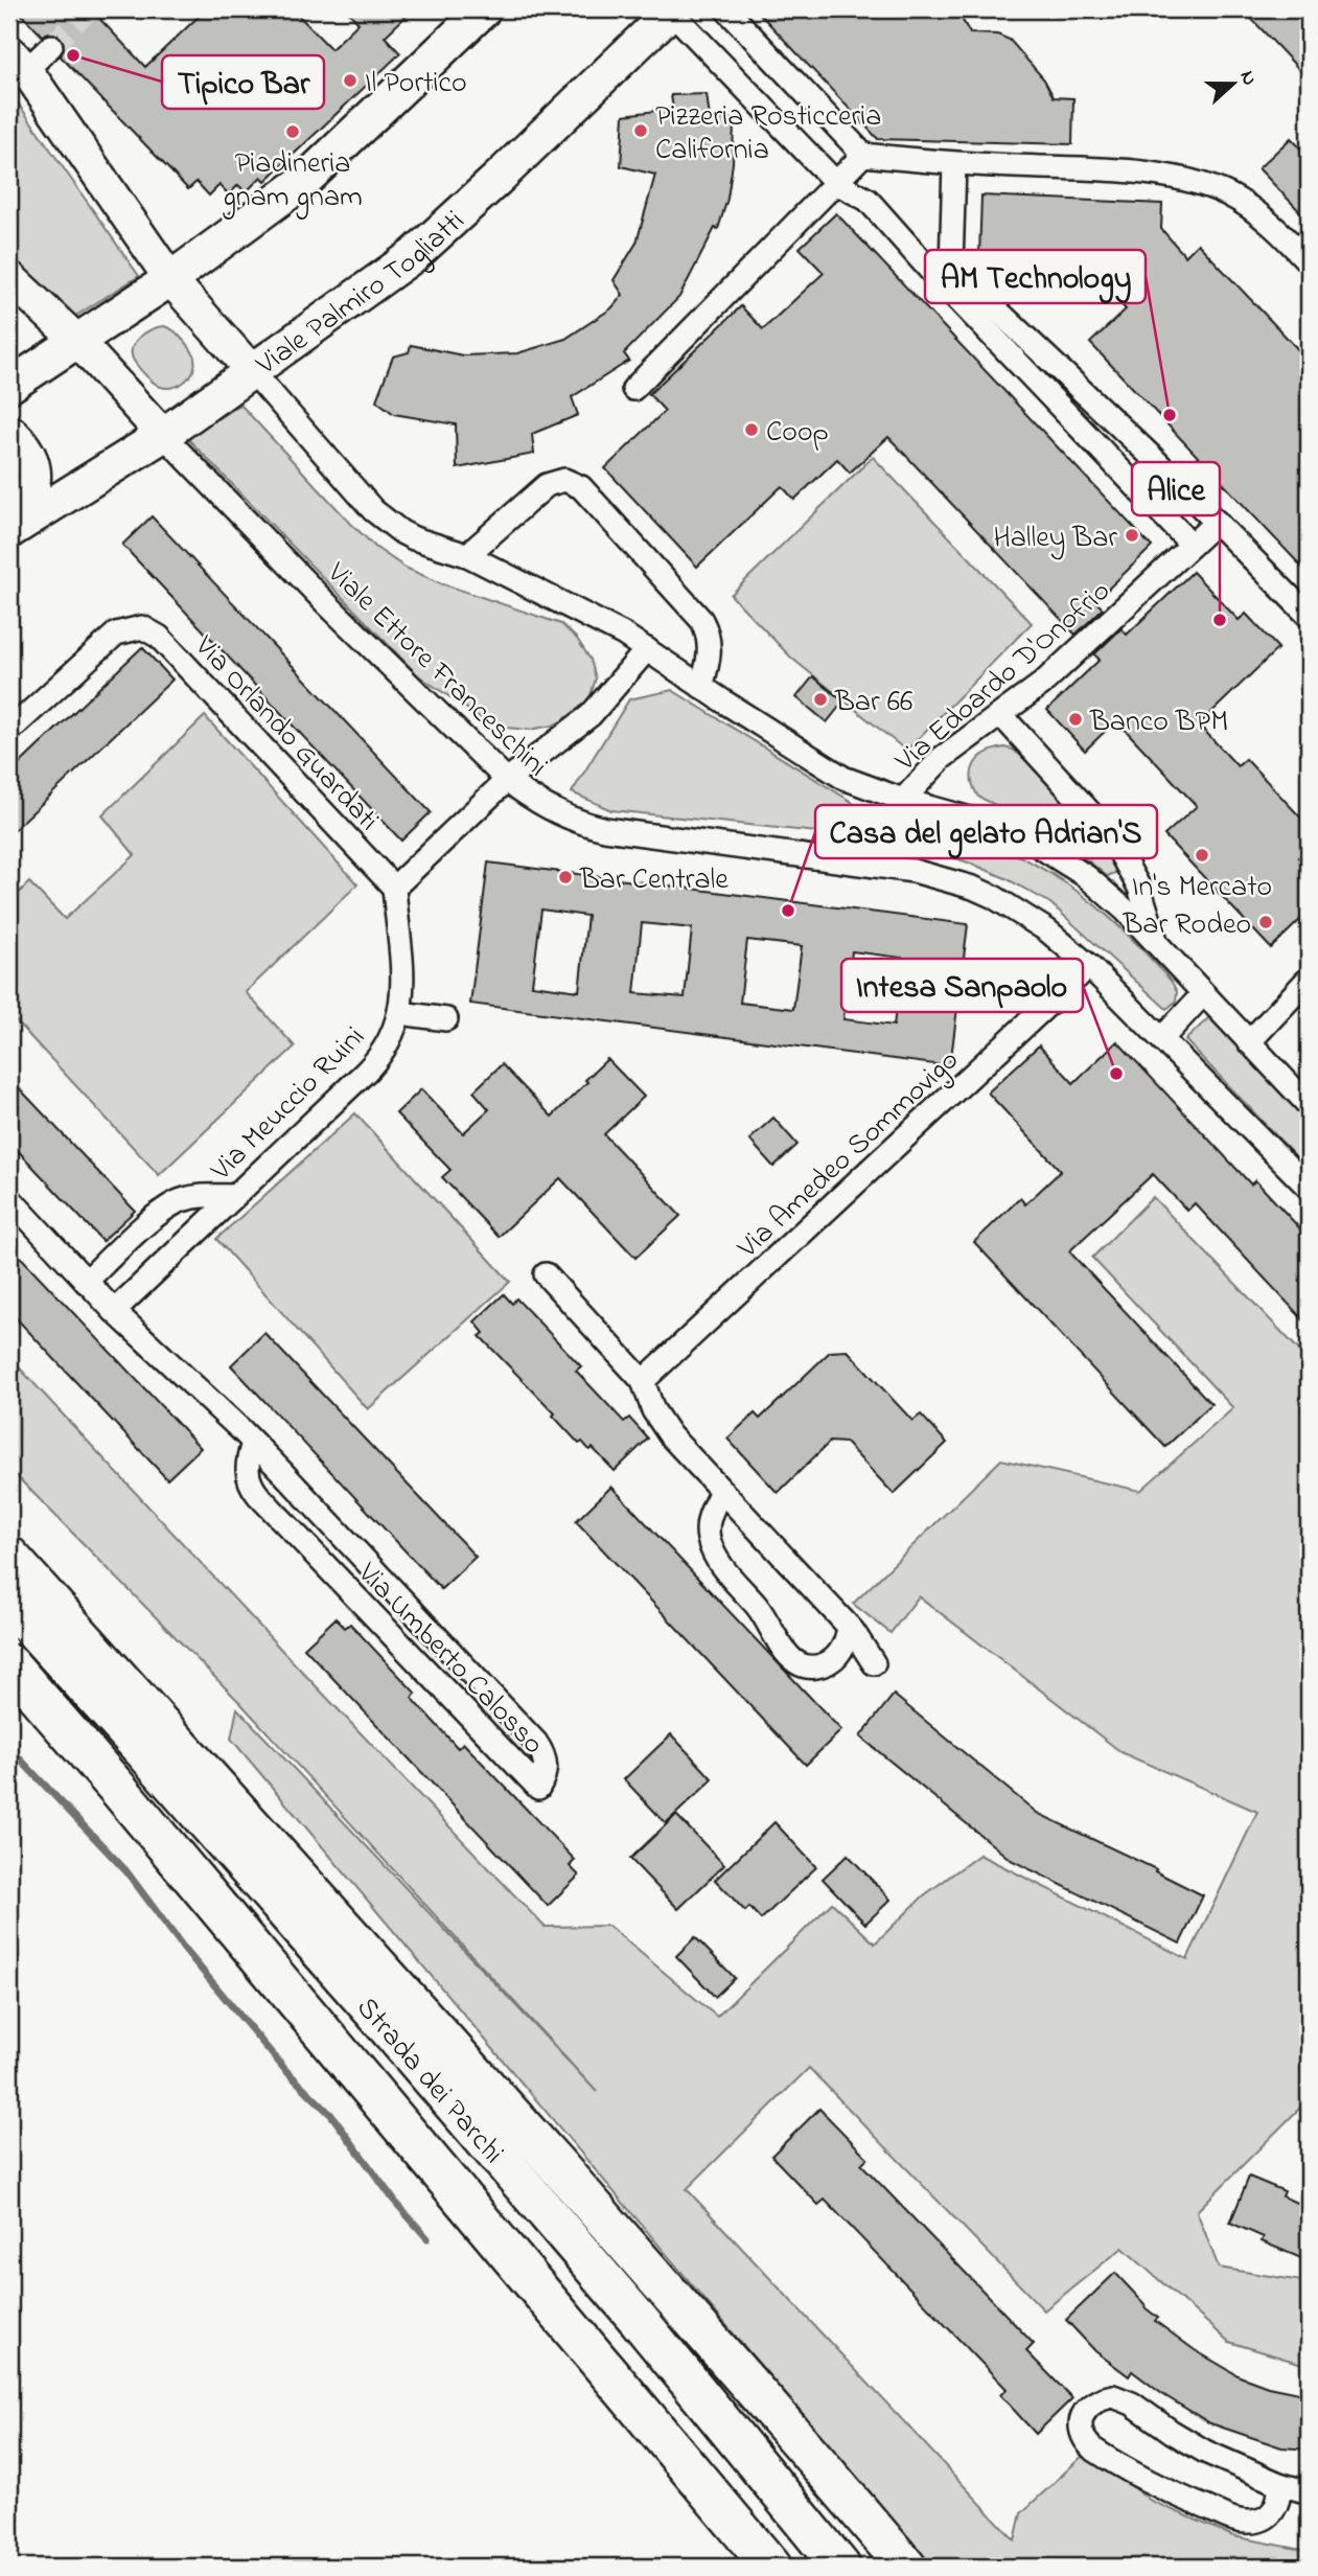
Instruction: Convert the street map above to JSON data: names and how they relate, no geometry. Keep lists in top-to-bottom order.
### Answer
{
  "streets": {
    "highway": ["Strada dei Parchi"],
    "main road": ["Viale Palmiro Togliatti"],
    "street": [
      "Viale Ettore Franceschini",
      "Via Edoardo D'Onofrio",
      "Via Orlando Guardati",
      "Via Meuccio Ruini",
      "Via Amedeo Sommovigo",
      "Via Umberto Calosso"
    ]
  },
  "crossings": [
    ["Viale Palmiro Togliatti", "Viale Ettore Franceschini"],
    ["Viale Ettore Franceschini", "Via Edoardo D'Onofrio"],
    ["Viale Ettore Franceschini", "Via Amedeo Sommovigo"],
    ["Via Orlando Guardati", "Via Meuccio Ruini"],
    ["Via Meuccio Ruini", "Via Umberto Calosso"]
  ],
  "places": [
    "Tipico Bar",
    "Il Portico",
    "Pizzeria Rosticceria California",
    "Piadineria gnam gnam",
    "AM Technology",
    "Coop",
    "Halley Bar",
    "Alice",
    "Bar 66",
    "Banco BPM",
    "In's Mercato",
    "Bar Centrale",
    "Casa del gelato Adrian'S",
    "Bar Rodeo",
    "Intesa Sanpaolo"
  ],
  "north": "right"
}
